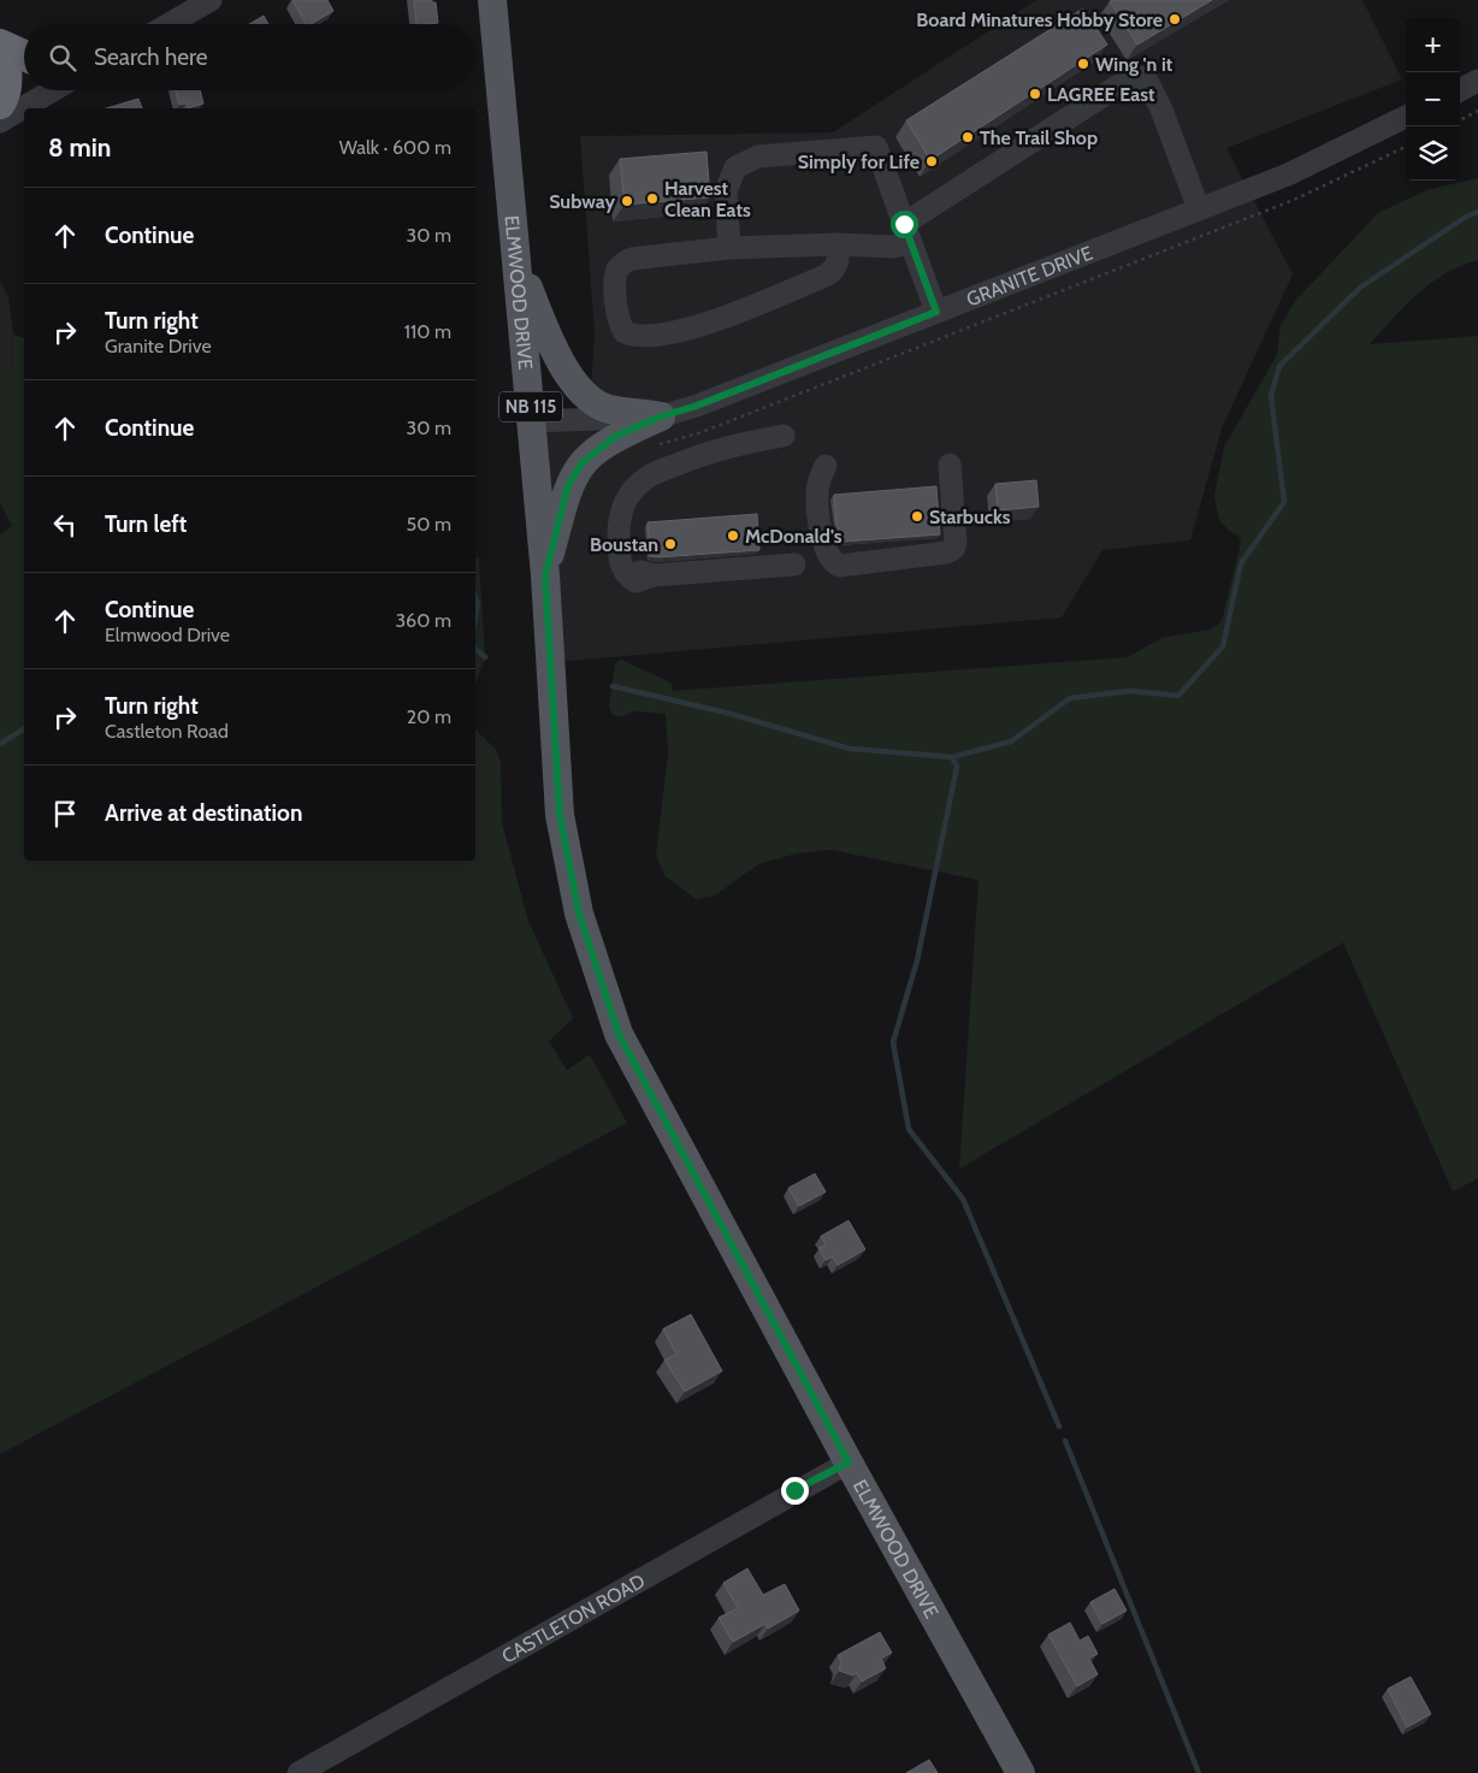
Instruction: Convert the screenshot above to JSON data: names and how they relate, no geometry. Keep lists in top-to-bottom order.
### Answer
{
  "streets": {
    "main road": ["ELMWOOD DRIVE", "NB 115"],
    "street": ["GRANITE DRIVE", "CASTLETON ROAD"]
  },
  "crossings": [
    ["GRANITE DRIVE", "ELMWOOD DRIVE"],
    ["ELMWOOD DRIVE", "CASTLETON ROAD"]
  ],
  "places": [
    "Board Minatures Hobby Store",
    "Wing 'n it",
    "LAGREE East",
    "The Trail Shop",
    "Simply for Life",
    "Harvest Clean Eats",
    "Subway",
    "Starbucks",
    "McDonald's",
    "Boustan"
  ],
  "page": {
    "map_buttons": ["+", "−"],
    "search": "Search here",
    "heading": ["8 min", "Walk · 600 m"],
    "list": [
      ["Continue", "30 m"],
      ["Turn right", "Granite Drive", "110 m"],
      ["Continue", "30 m"],
      ["Turn left", "50 m"],
      ["Continue", "Elmwood Drive", "360 m"],
      ["Turn right", "Castleton Road", "20 m"],
      "Arrive at destination"
    ]
  }
}
